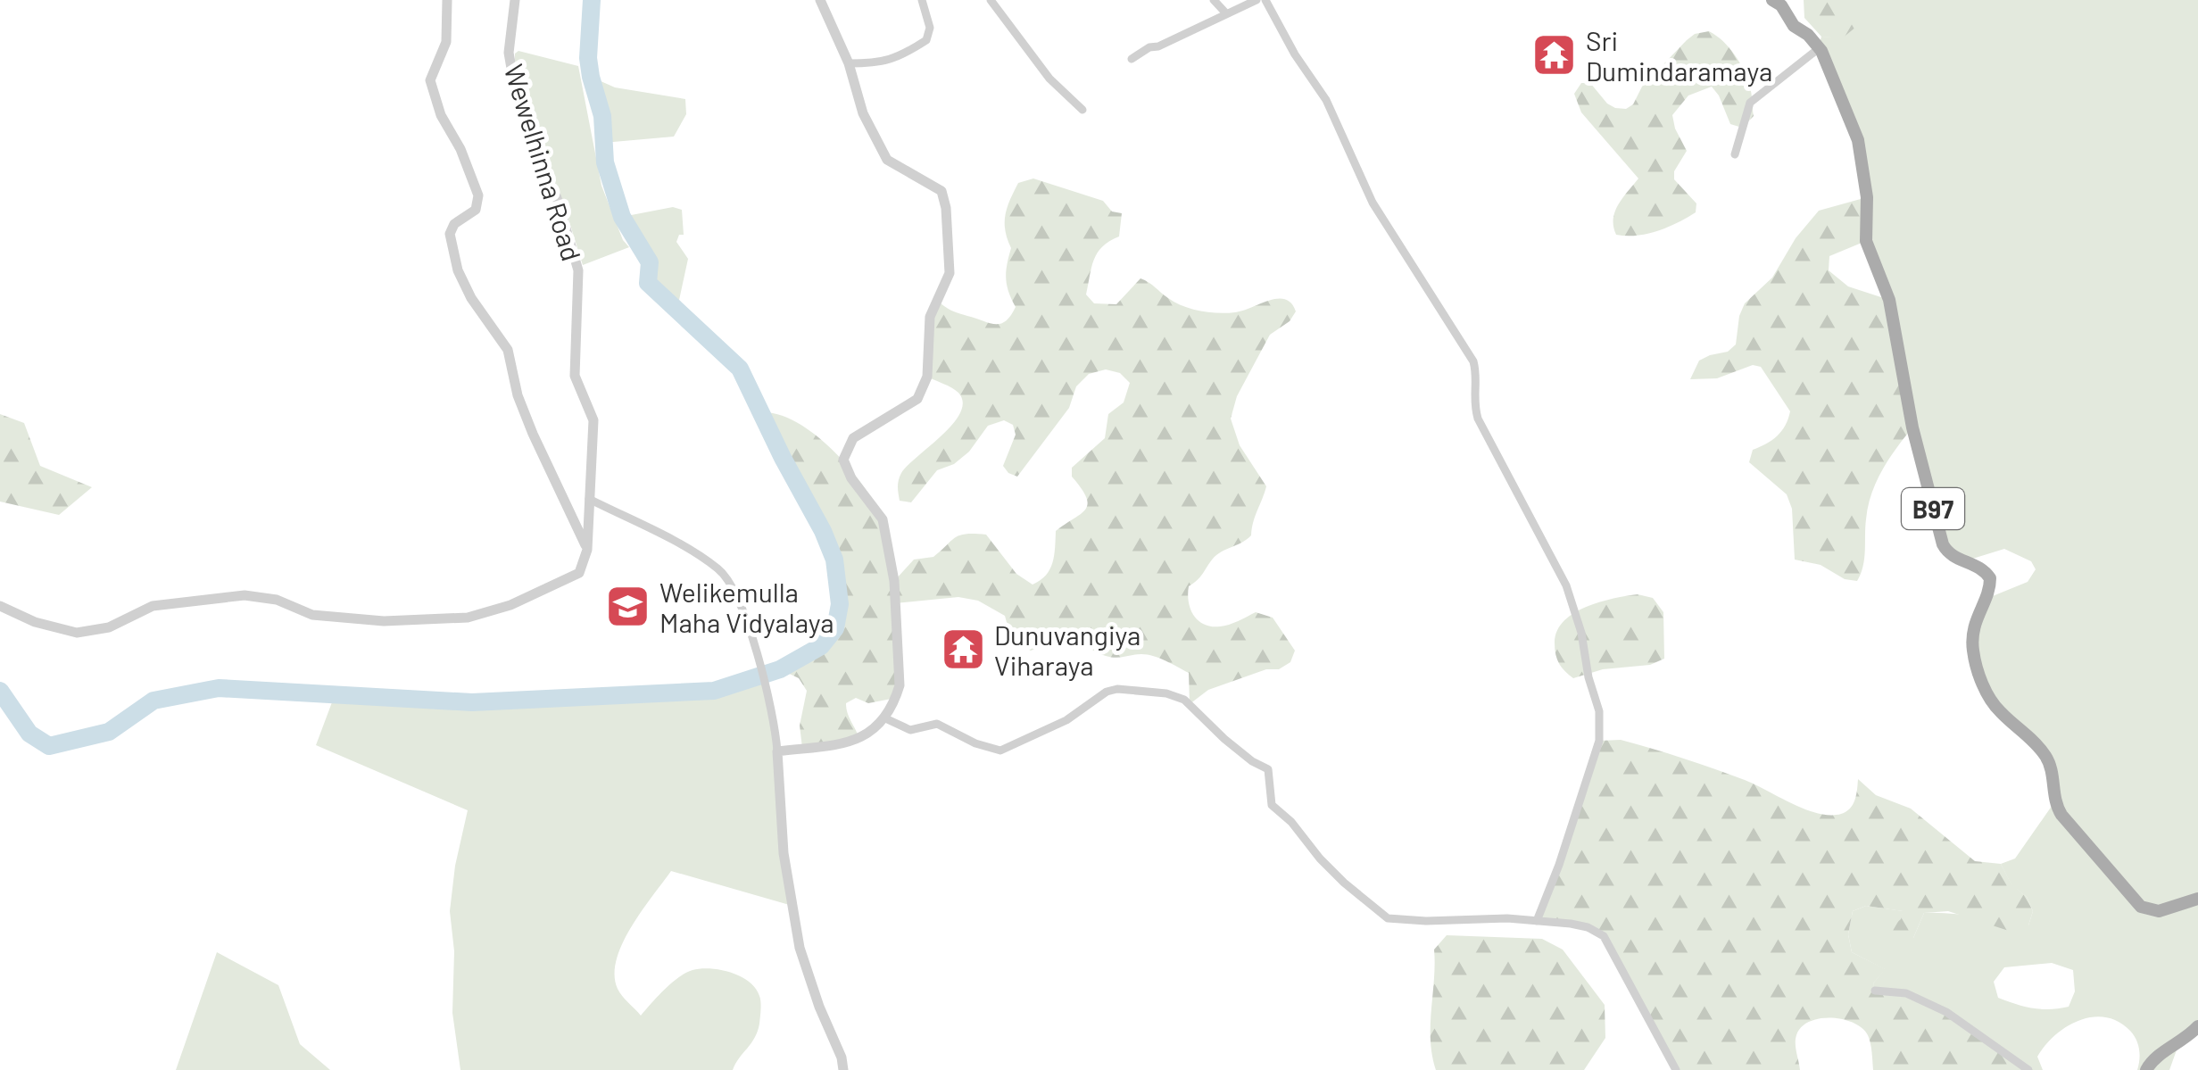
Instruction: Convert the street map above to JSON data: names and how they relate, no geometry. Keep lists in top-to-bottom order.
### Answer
{
  "streets": {
    "main road": ["B97"],
    "street": ["Wewelhinna Road"]
  },
  "places": {
    "temple": ["Sri Dumindaramaya", "Dunuvangiya Viharaya"],
    "school or university": ["Welikemulla Maha Vidyalaya"]
  }
}
